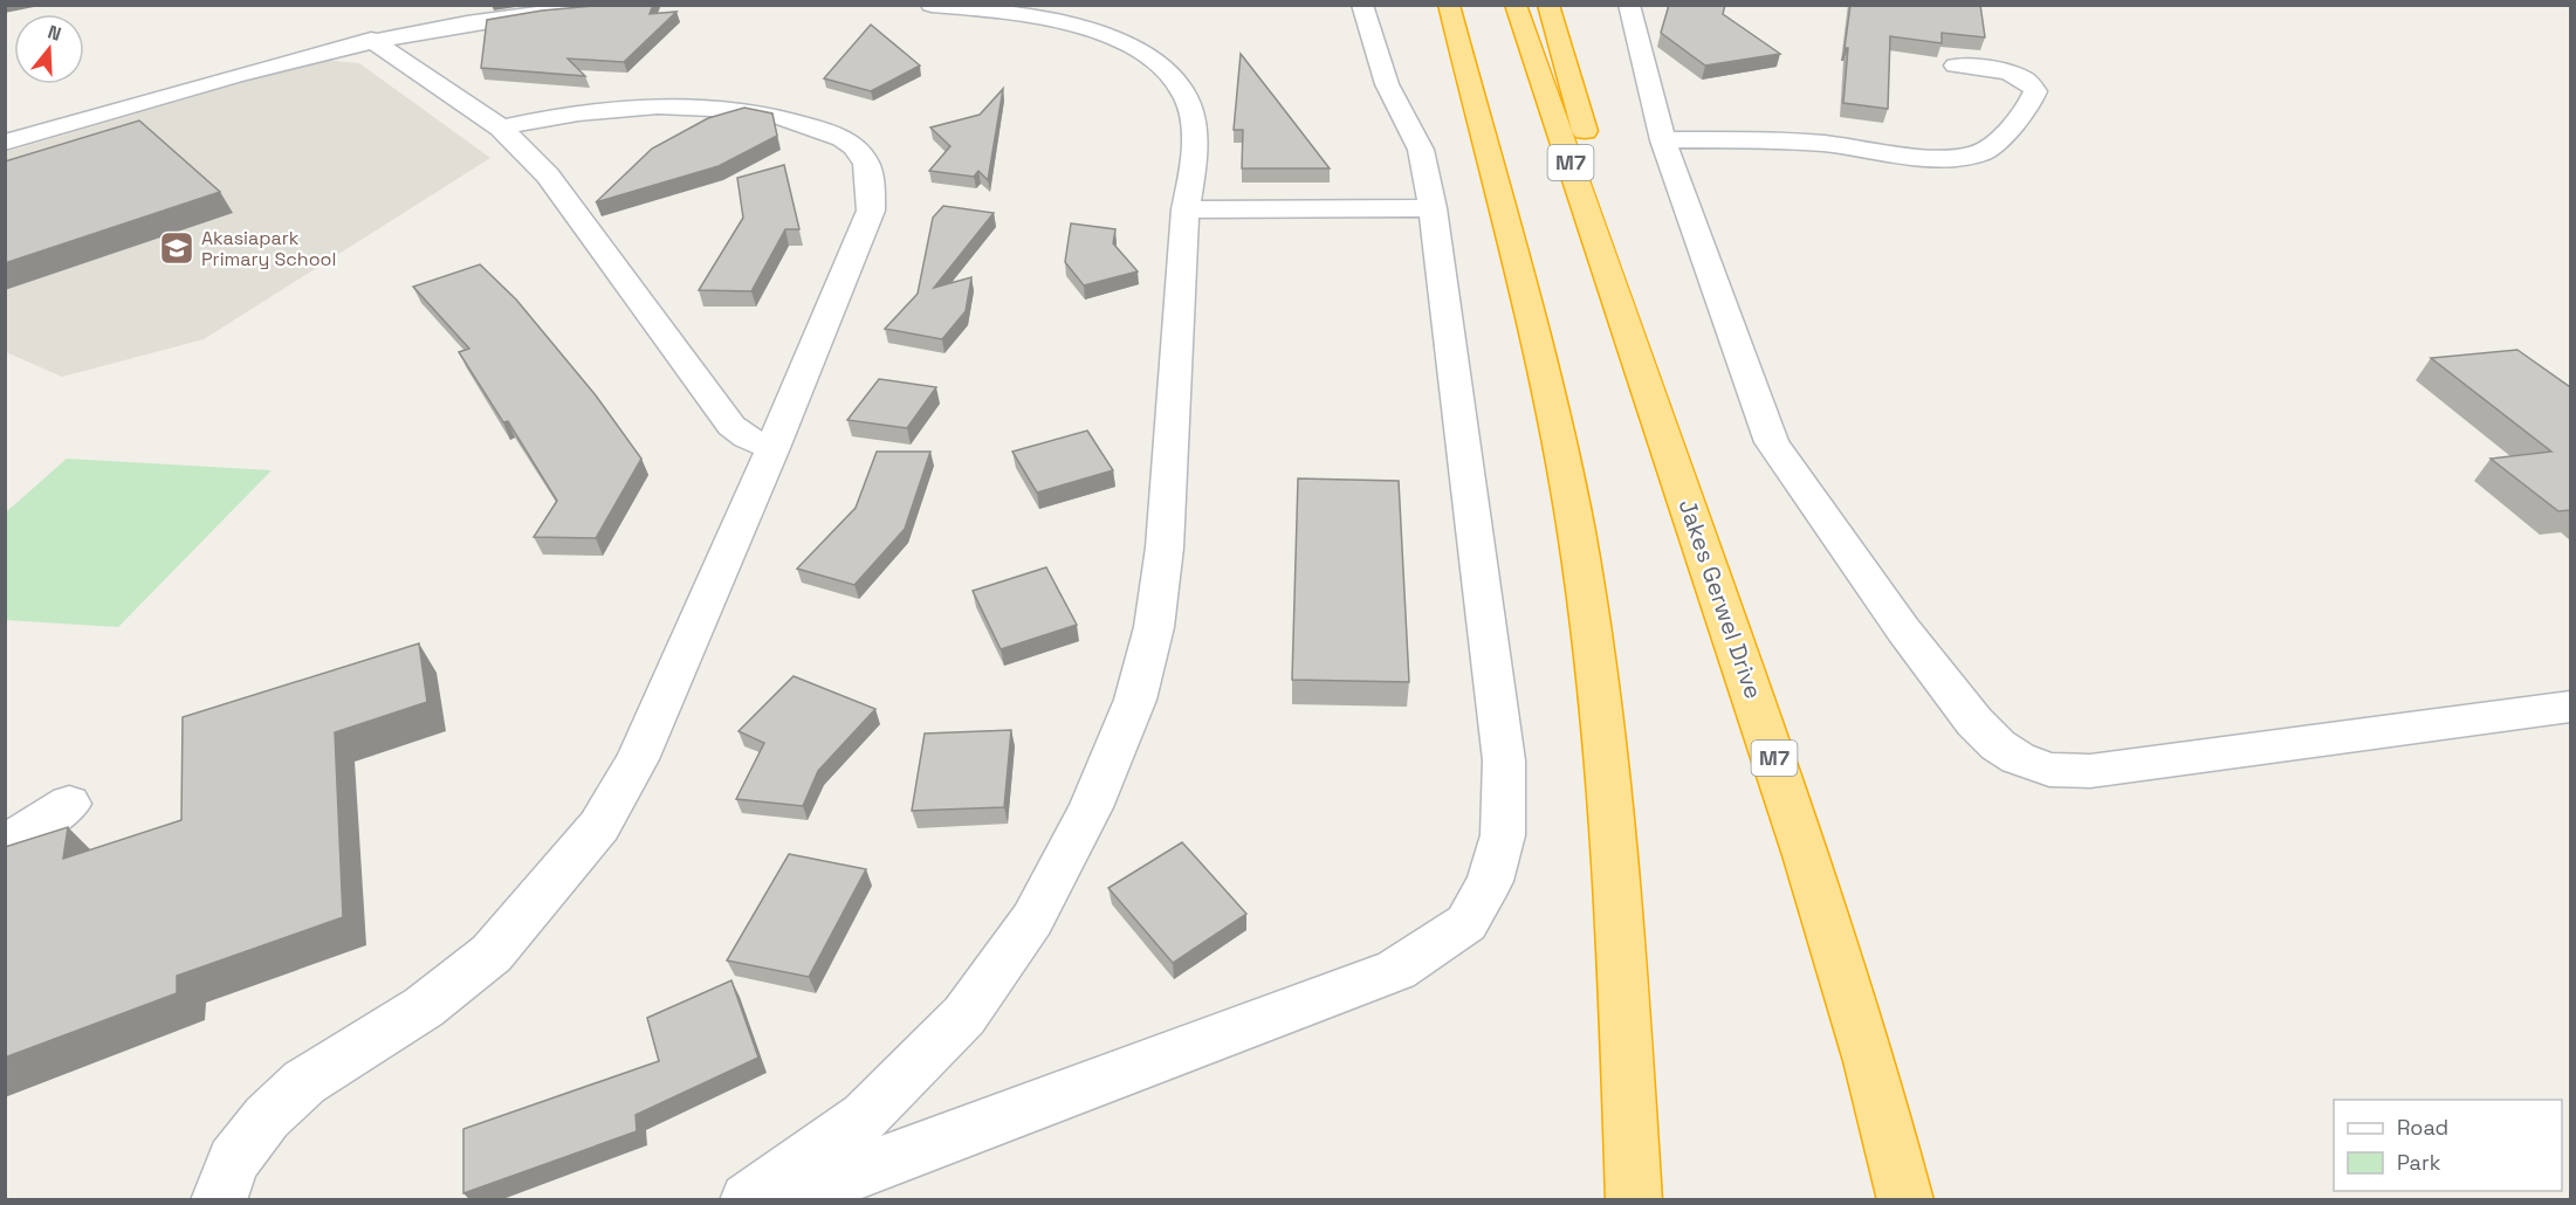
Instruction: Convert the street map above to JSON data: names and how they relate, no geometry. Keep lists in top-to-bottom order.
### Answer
{
  "streets": {
    "highway": ["M7", "Jakes Gerwel Drive"]
  },
  "places": {
    "school or university": ["Akasiapark Primary School"]
  },
  "legend": ["Road", "Park"],
  "north": "top"
}
